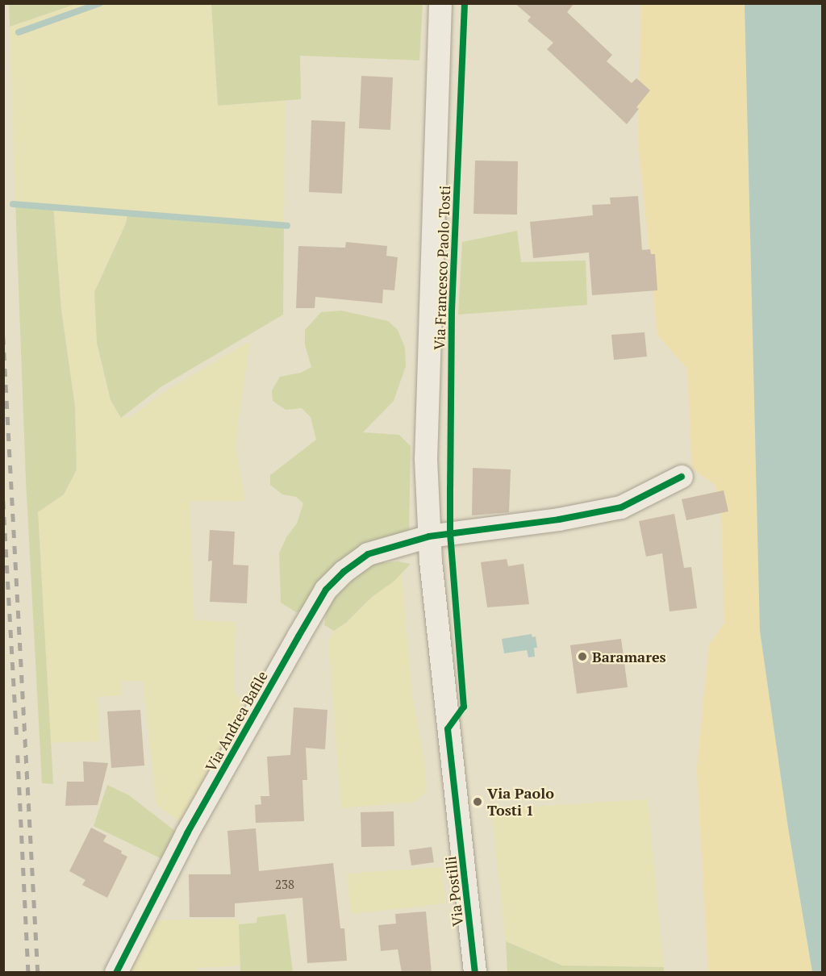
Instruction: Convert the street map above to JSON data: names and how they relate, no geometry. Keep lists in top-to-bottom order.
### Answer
{
  "streets": {
    "street": ["Via Francesco Paolo Tosti", "Via Andrea Bafile", "Via Postilli"]
  },
  "crossings": [
    ["Via Francesco Paolo Tosti", "Via Andrea Bafile"],
    ["Via Francesco Paolo Tosti", "Via Postilli"]
  ],
  "places": ["Baramares", "Via Paolo Tosti 1"],
  "house_numbers": ["238"]
}
